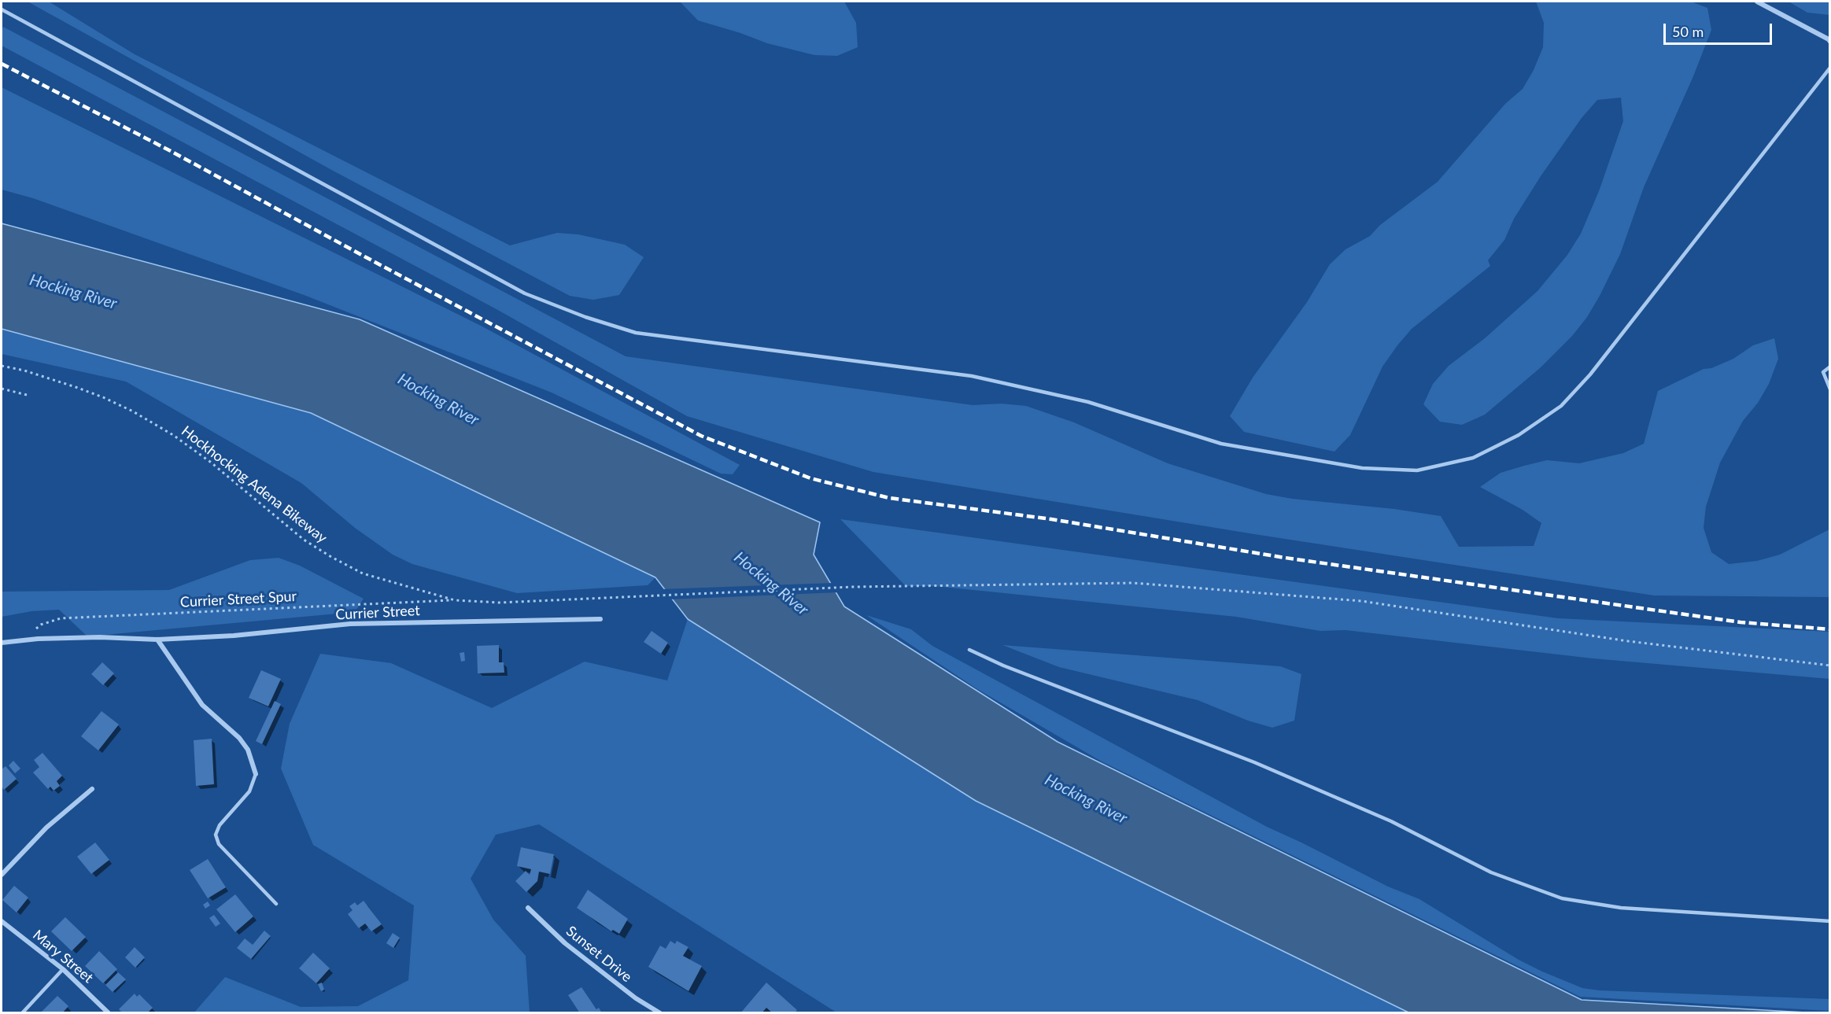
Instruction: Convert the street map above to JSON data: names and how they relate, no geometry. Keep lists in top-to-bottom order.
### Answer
{
  "streets": {
    "street": ["Currier Street", "Sunset Drive", "Mary Street"],
    "path": ["Hockhocking Adena Bikeway", "Currier Street Spur"]
  },
  "crossings": [
    ["Hockhocking Adena Bikeway", "Currier Street Spur"],
    ["Currier Street Spur", "Currier Street"]
  ],
  "water": ["Hocking River"],
  "scale_bar": "50 m"
}
